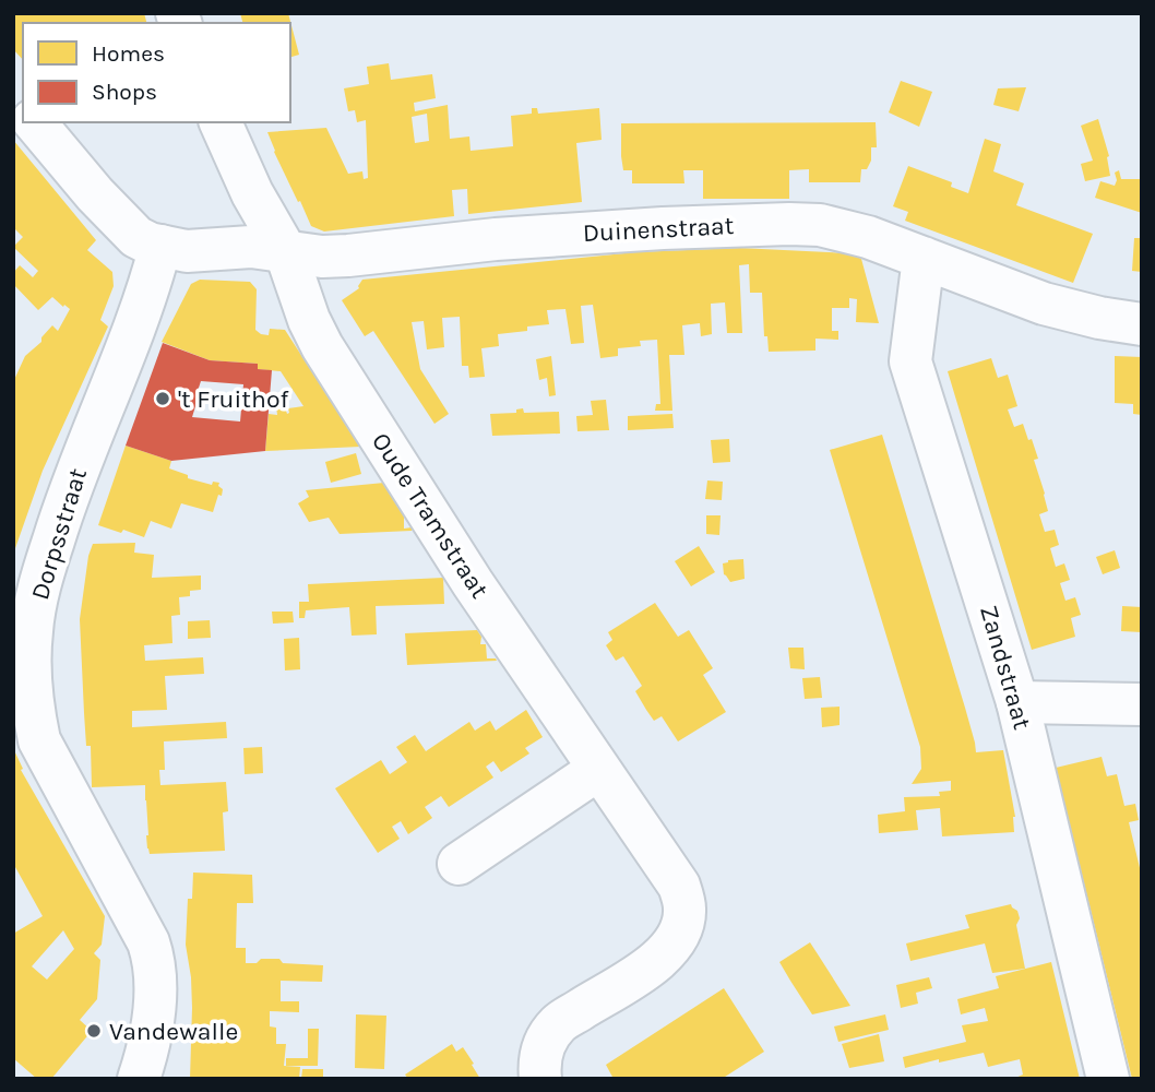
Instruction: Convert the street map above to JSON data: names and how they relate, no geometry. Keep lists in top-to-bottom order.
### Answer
{
  "streets": {
    "street": [
      "Duinenstraat",
      "Oude Tramstraat",
      "Dorpsstraat",
      "Zandstraat"
    ]
  },
  "crossings": [
    ["Duinenstraat", "Oude Tramstraat"],
    ["Duinenstraat", "Dorpsstraat"],
    ["Duinenstraat", "Zandstraat"]
  ],
  "places": ["'t Fruithof", "Vandewalle"],
  "legend": ["Homes", "Shops"]
}
